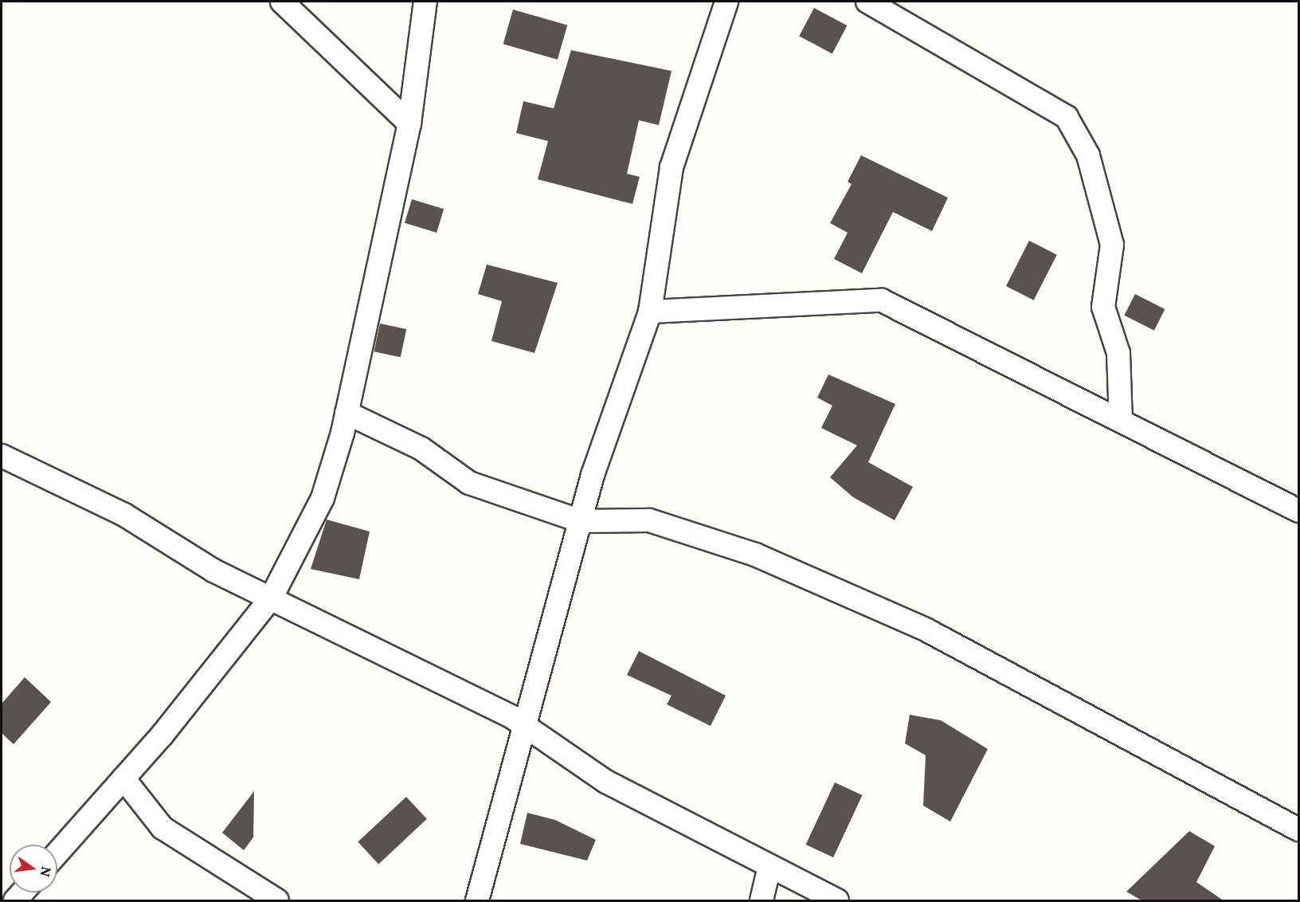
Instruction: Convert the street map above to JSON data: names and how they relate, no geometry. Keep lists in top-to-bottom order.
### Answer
{
  "north": "right"
}
